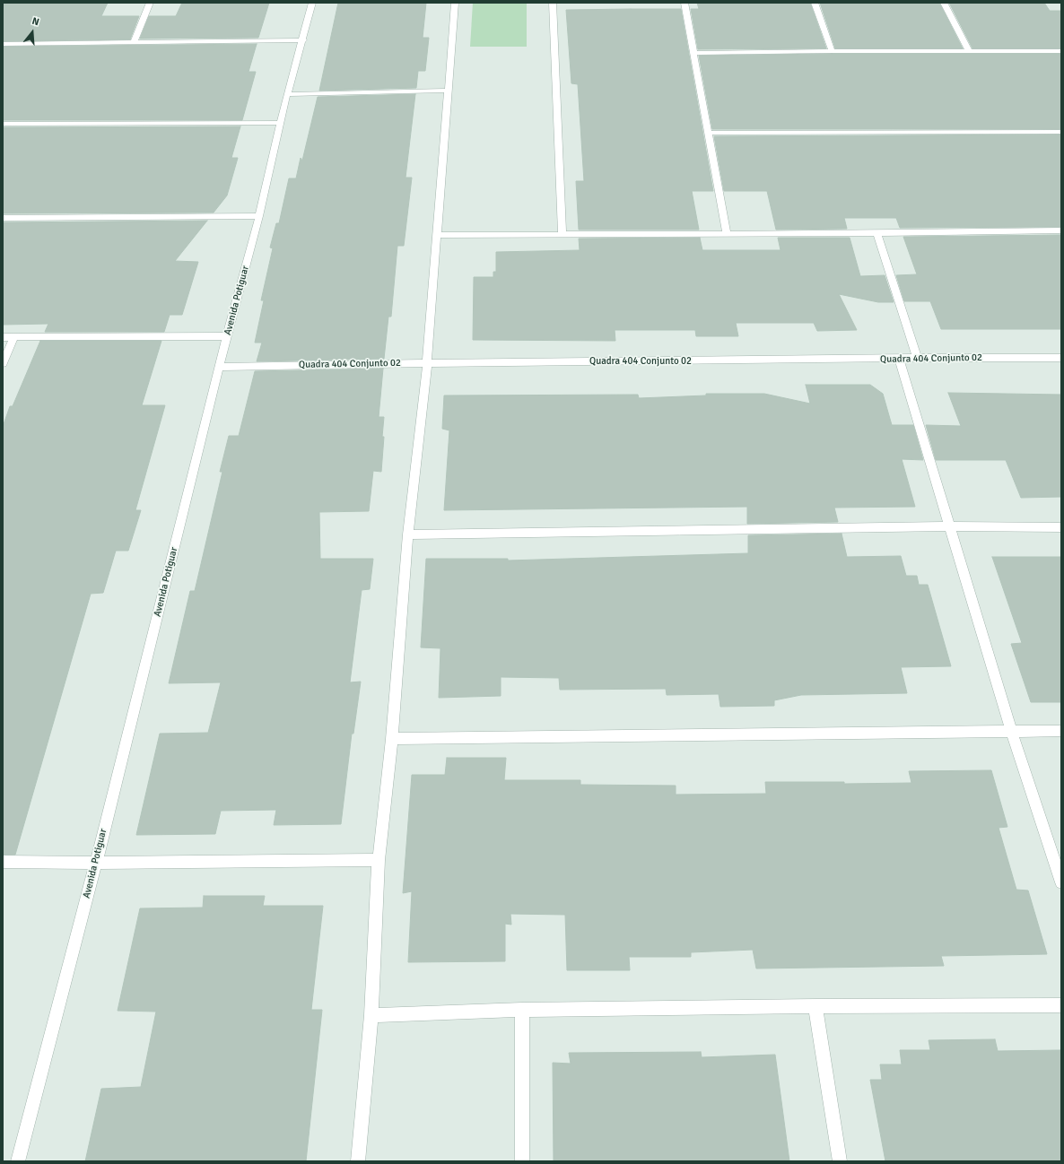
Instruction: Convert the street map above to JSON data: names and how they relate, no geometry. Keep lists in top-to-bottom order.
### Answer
{
  "streets": {
    "street": ["Avenida Potiguar", "Quadra 404 Conjunto 02"]
  },
  "crossings": [
    ["Avenida Potiguar", "Quadra 404 Conjunto 02"]
  ],
  "north": "top"
}
